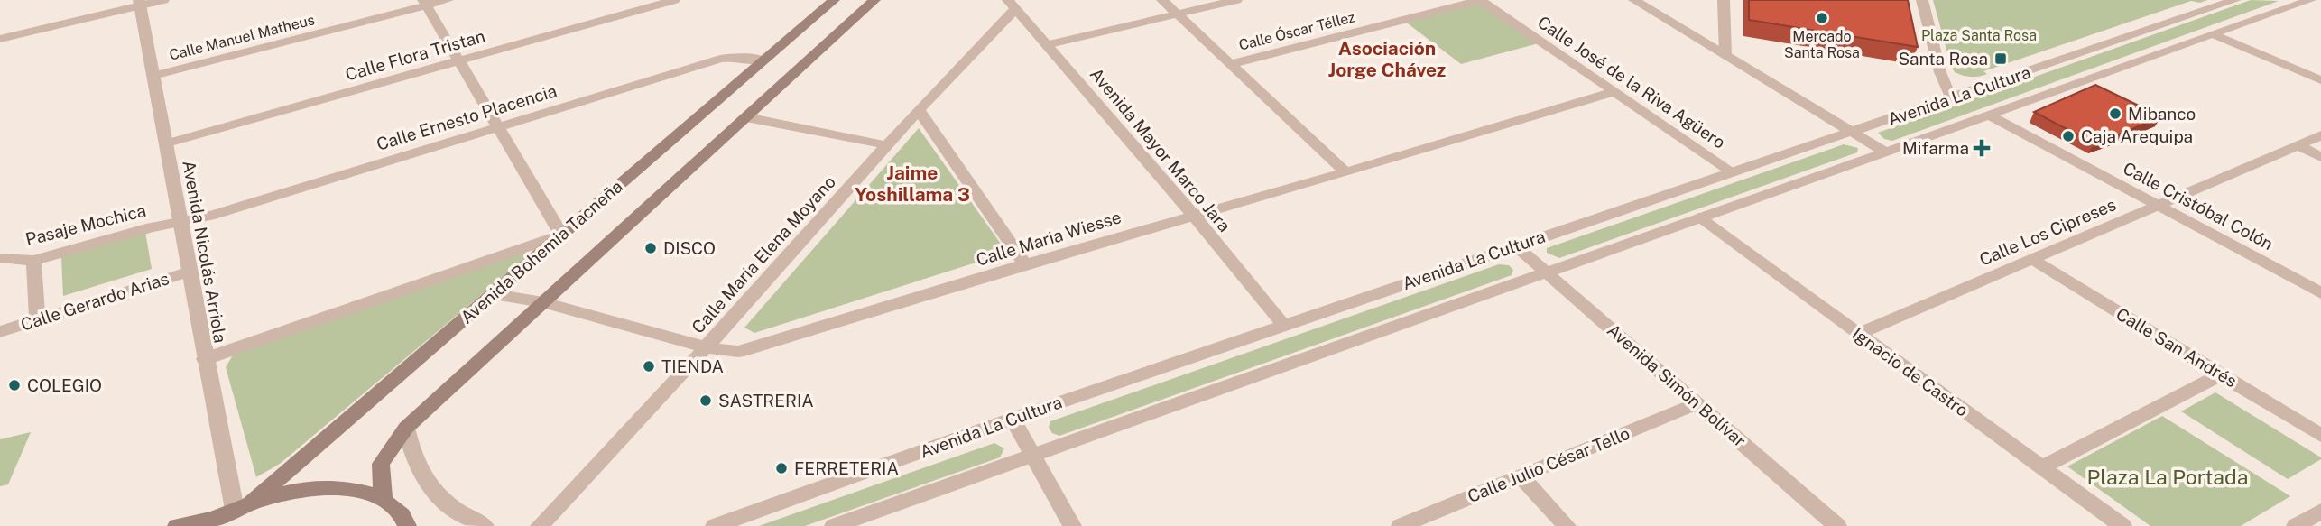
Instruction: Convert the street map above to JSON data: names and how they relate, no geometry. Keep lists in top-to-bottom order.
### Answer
{
  "streets": {
    "main road": ["Avenida Bohemia Tacneña"],
    "street": [
      "Calle Óscar Téllez",
      "Calle Manuel Matheus",
      "Calle Flora Tristan",
      "Calle José de la Riva Agüero",
      "Avenida La Cultura",
      "Calle Ernesto Placencia",
      "Avenida Mayor Marco Jara",
      "Calle Cristóbal Colón",
      "Pasaje Mochica",
      "Calle Los Cipreses",
      "Calle Maria Wiesse",
      "Avenida Nicolás Arriola",
      "Calle María Elena Moyano",
      "Calle Gerardo Arias",
      "Calle San Andrés",
      "Ignacio de Castro",
      "Avenida Simón Bolívar",
      "Calle Julio César Tello"
    ]
  },
  "crossings": [
    ["Calle Óscar Téllez", "Calle José de la Riva Agüero"],
    ["Calle Manuel Matheus", "Avenida Nicolás Arriola"],
    ["Calle Flora Tristan", "Avenida Nicolás Arriola"],
    ["Calle José de la Riva Agüero", "Avenida La Cultura"],
    ["Calle José de la Riva Agüero", "Calle Maria Wiesse"],
    ["Avenida La Cultura", "Avenida Mayor Marco Jara"],
    ["Avenida La Cultura", "Calle Cristóbal Colón"],
    ["Avenida La Cultura", "Ignacio de Castro"],
    ["Avenida La Cultura", "Avenida Simón Bolívar"],
    ["Calle Ernesto Placencia", "Pasaje Mochica"],
    ["Calle Ernesto Placencia", "Avenida Nicolás Arriola"],
    ["Calle Ernesto Placencia", "Avenida Bohemia Tacneña"],
    ["Avenida Mayor Marco Jara", "Calle Maria Wiesse"],
    ["Avenida Mayor Marco Jara", "Calle María Elena Moyano"],
    ["Calle Cristóbal Colón", "Calle Los Cipreses"],
    ["Pasaje Mochica", "Avenida Nicolás Arriola"],
    ["Calle Los Cipreses", "Calle San Andrés"],
    ["Calle Los Cipreses", "Ignacio de Castro"],
    ["Calle Maria Wiesse", "Avenida Bohemia Tacneña"],
    ["Calle Maria Wiesse", "Calle María Elena Moyano"],
    ["Avenida Nicolás Arriola", "Avenida Bohemia Tacneña"],
    ["Avenida Nicolás Arriola", "Calle Gerardo Arias"],
    ["Avenida Simón Bolívar", "Calle Julio César Tello"]
  ],
  "districts": ["Asociación Jorge Chávez", "Jaime Yoshillama 3"],
  "parks": ["Plaza Santa Rosa", "Plaza La Portada"],
  "places": {
    "other": [
      "Mercado Santa Rosa",
      "Mibanco",
      "Caja Arequipa",
      "DISCO",
      "TIENDA",
      "COLEGIO",
      "SASTRERIA",
      "FERRETERIA"
    ],
    "transit": ["Santa Rosa"],
    "health": ["Mifarma"]
  }
}
